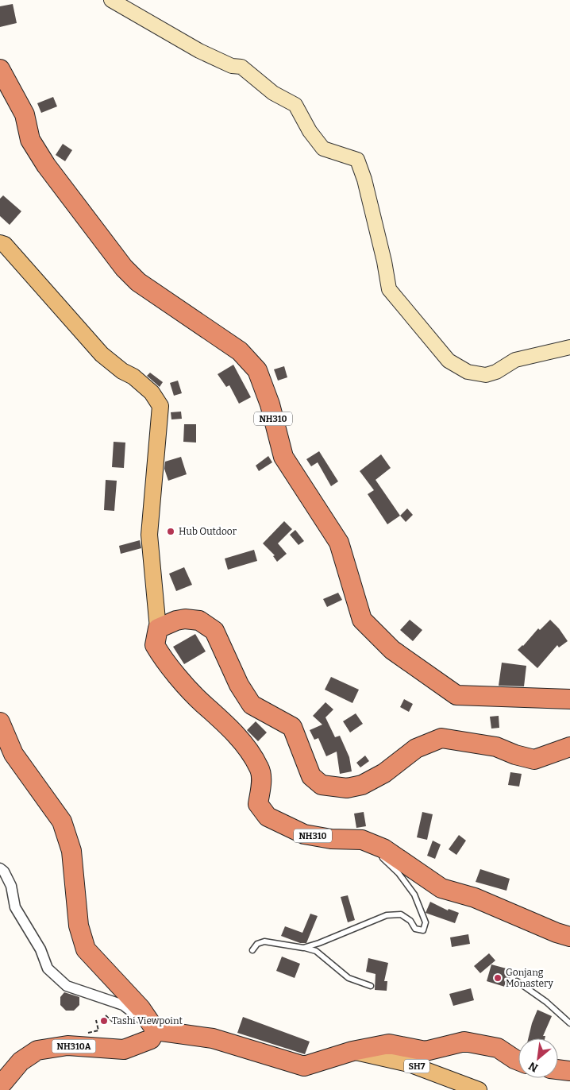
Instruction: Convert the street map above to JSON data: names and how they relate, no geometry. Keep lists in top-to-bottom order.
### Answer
{
  "streets": {
    "highway": ["NH310", "NH310A"],
    "main road": ["SH7"]
  },
  "places": ["Hub Outdoor", "Gonjang Monastery", "Tashi Viewpoint"],
  "north": "bottom left"
}
